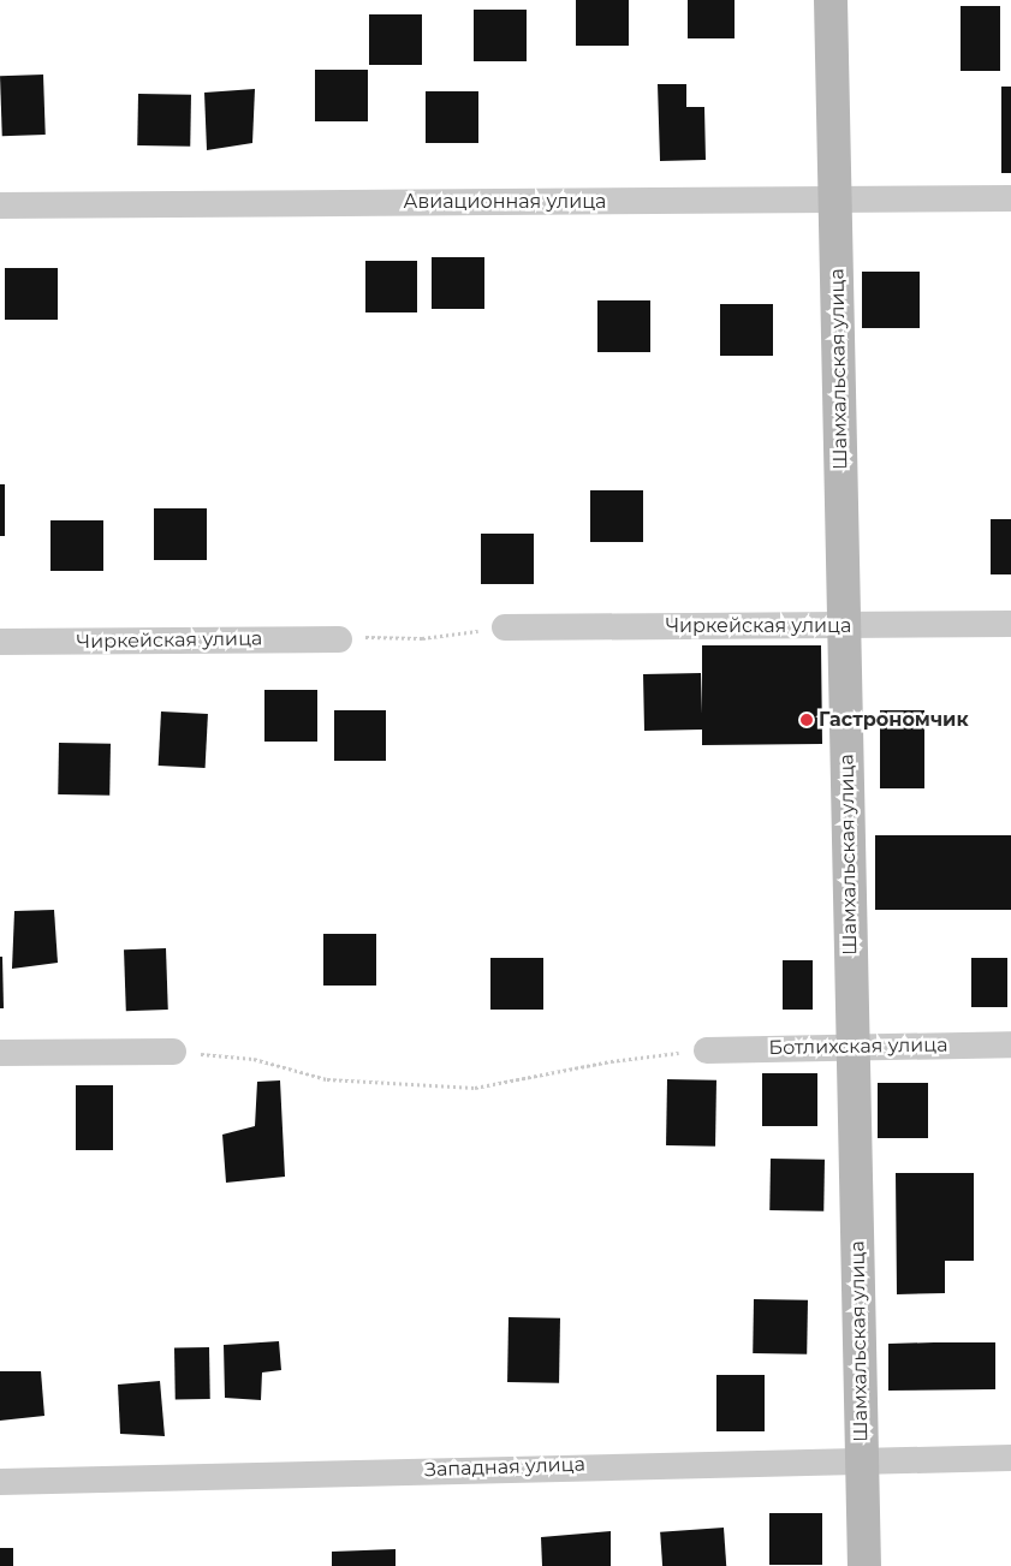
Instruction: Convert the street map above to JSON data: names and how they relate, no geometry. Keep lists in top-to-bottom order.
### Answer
{
  "streets": {
    "street": [
      "Авиационная улица",
      "Шамхальская улица",
      "Чиркейская улица",
      "Ботлихская улица",
      "Западная улица"
    ]
  },
  "crossings": [
    ["Авиационная улица", "Шамхальская улица"],
    ["Шамхальская улица", "Чиркейская улица"],
    ["Шамхальская улица", "Ботлихская улица"],
    ["Шамхальская улица", "Западная улица"]
  ],
  "places": ["Гастрономчик"]
}
